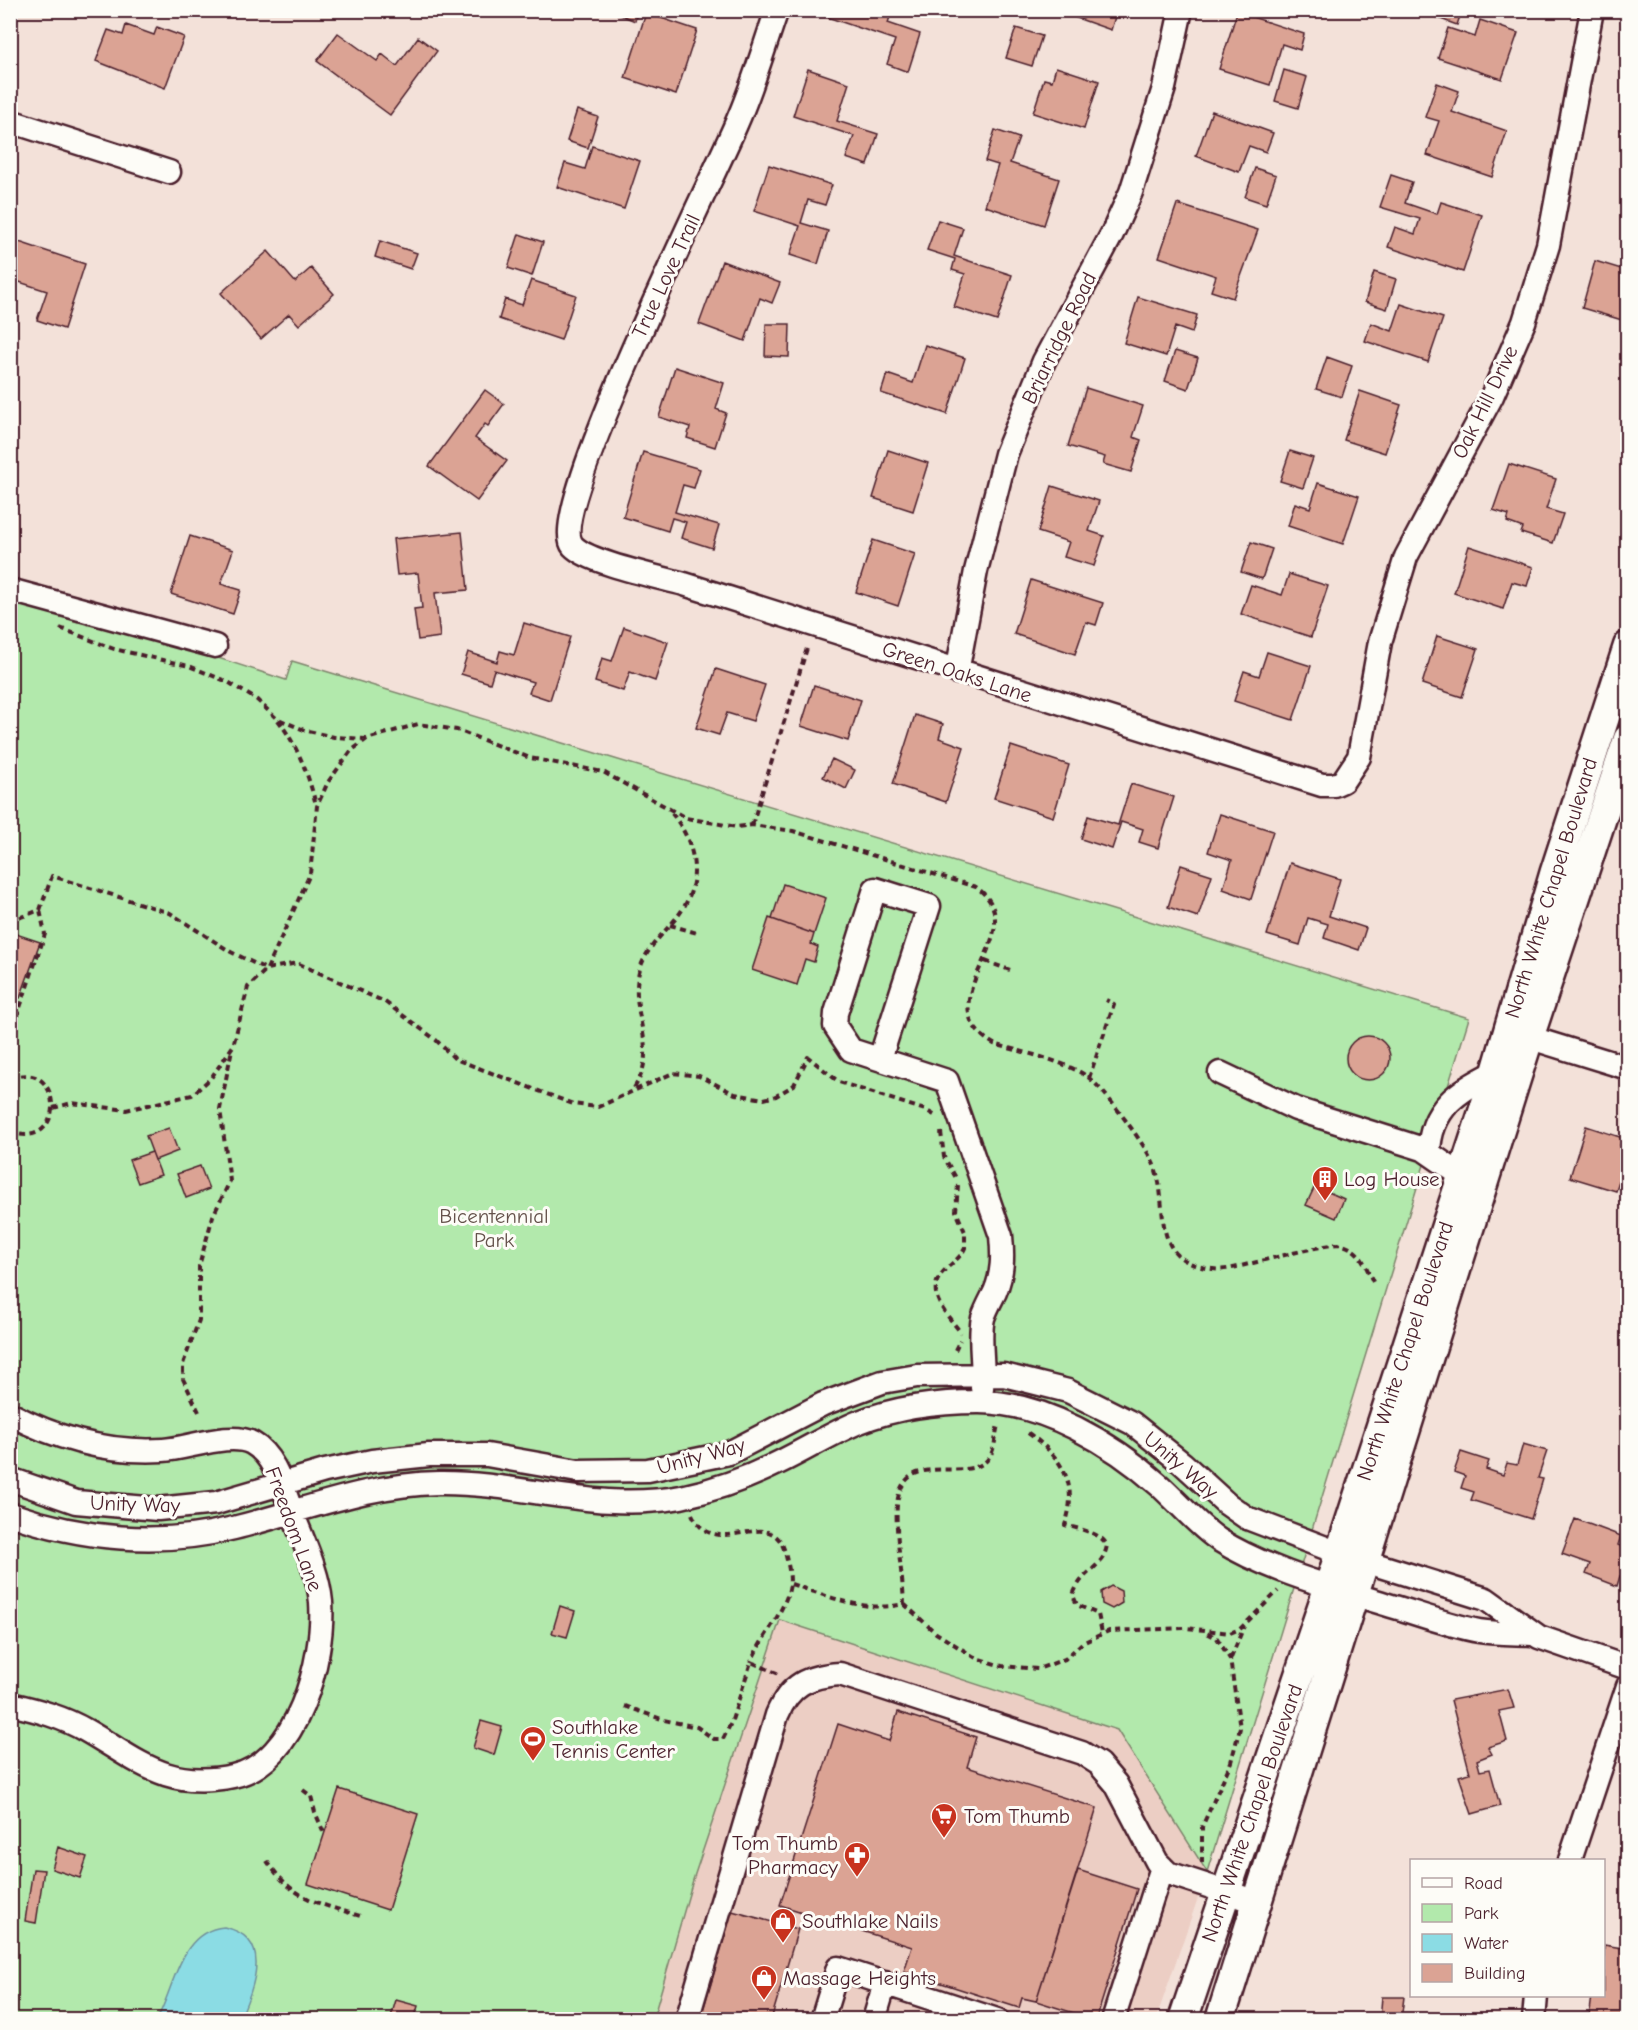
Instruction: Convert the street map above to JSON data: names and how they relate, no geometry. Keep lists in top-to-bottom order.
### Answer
{
  "streets": {
    "main road": ["North White Chapel Boulevard"],
    "street": [
      "True Love Trail",
      "Briarridge Road",
      "Oak Hill Drive",
      "Green Oaks Lane",
      "Unity Way",
      "Freedom Lane"
    ]
  },
  "crossings": [
    ["True Love Trail", "Green Oaks Lane"],
    ["Briarridge Road", "Green Oaks Lane"],
    ["Oak Hill Drive", "Green Oaks Lane"],
    ["North White Chapel Boulevard", "Unity Way"],
    ["Unity Way", "Freedom Lane"]
  ],
  "parks": ["Bicentennial Park"],
  "places": {
    "building": ["Log House"],
    "sports": ["Southlake Tennis Center"],
    "supermarket": ["Tom Thumb"],
    "pharmacy": ["Tom Thumb Pharmacy"],
    "shop": ["Southlake Nails", "Massage Heights"]
  },
  "legend": [
    "Road",
    "Park",
    "Water",
    "Building"
  ]
}
